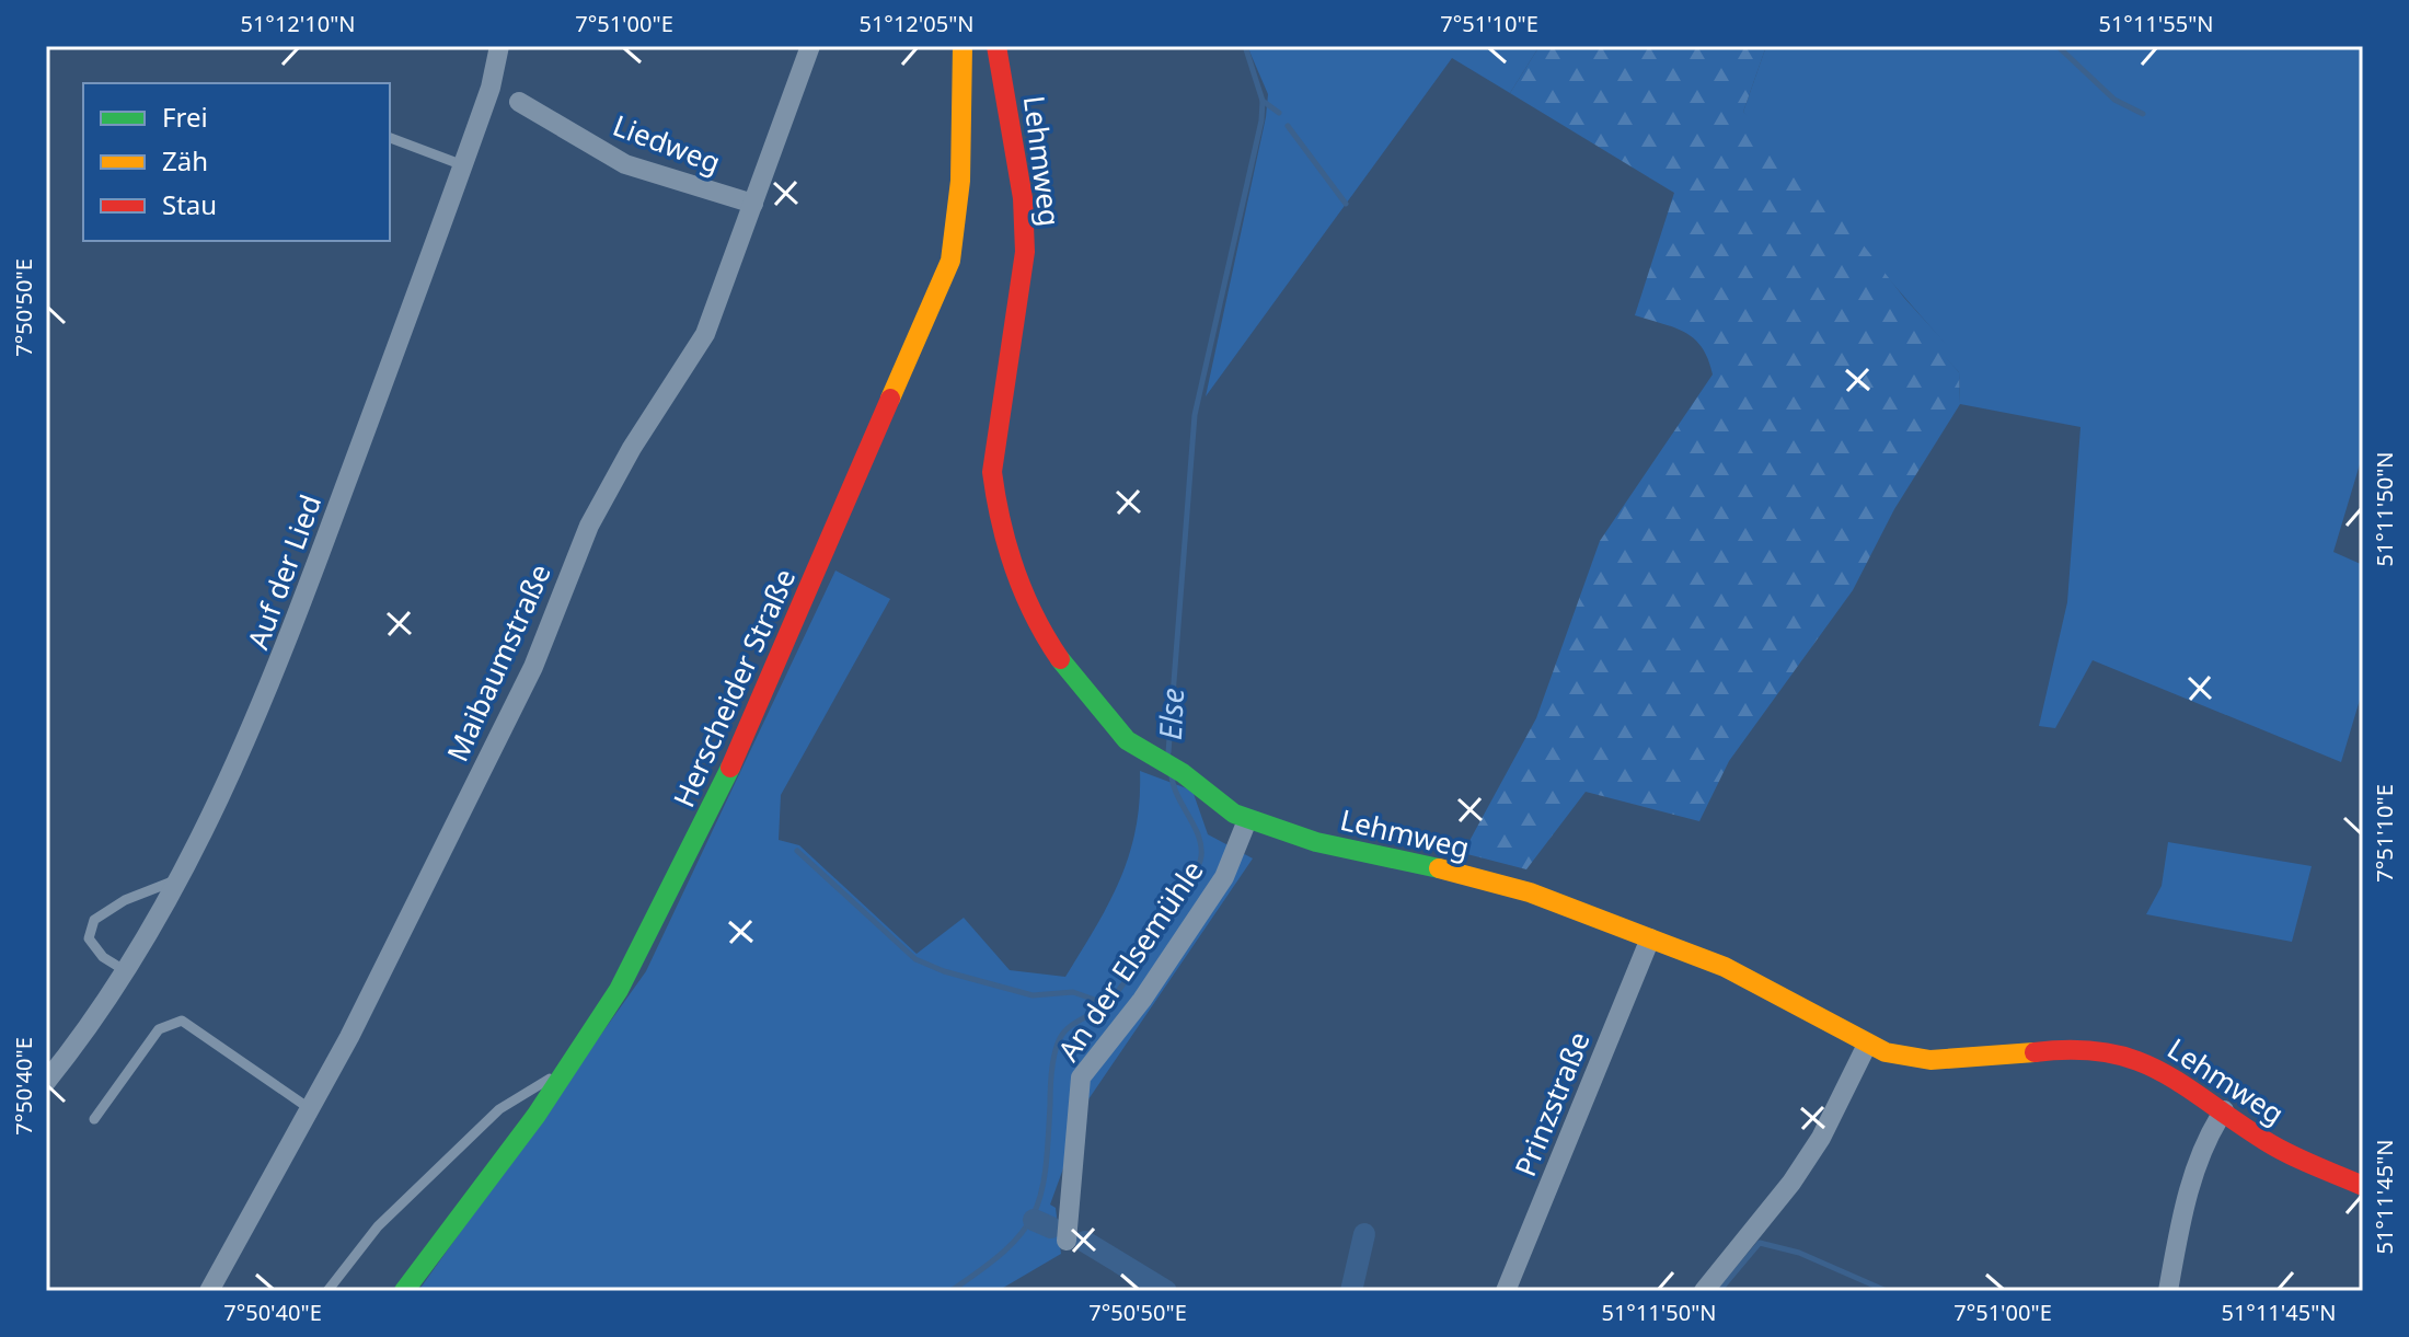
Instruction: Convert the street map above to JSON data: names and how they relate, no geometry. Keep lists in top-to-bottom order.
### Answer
{
  "streets": {
    "street": [
      "Liedweg",
      "Lehmweg",
      "Auf der Lied",
      "Maibaumstraße",
      "Herscheider Straße",
      "An der Elsemühle",
      "Prinzstraße"
    ]
  },
  "crossings": [
    ["Liedweg", "Maibaumstraße"],
    ["Lehmweg", "An der Elsemühle"],
    ["Lehmweg", "Prinzstraße"]
  ],
  "water": ["Else"],
  "legend": ["Frei", "Zäh", "Stau"],
  "coordinates": [
    "51°12'10\"N",
    "7°51'00\"E",
    "51°12'05\"N",
    "7°51'10\"E",
    "51°11'55\"N",
    "7°50'50\"E",
    "51°11'50\"N",
    "7°50'40\"E",
    "51°11'45\"N"
  ]
}
